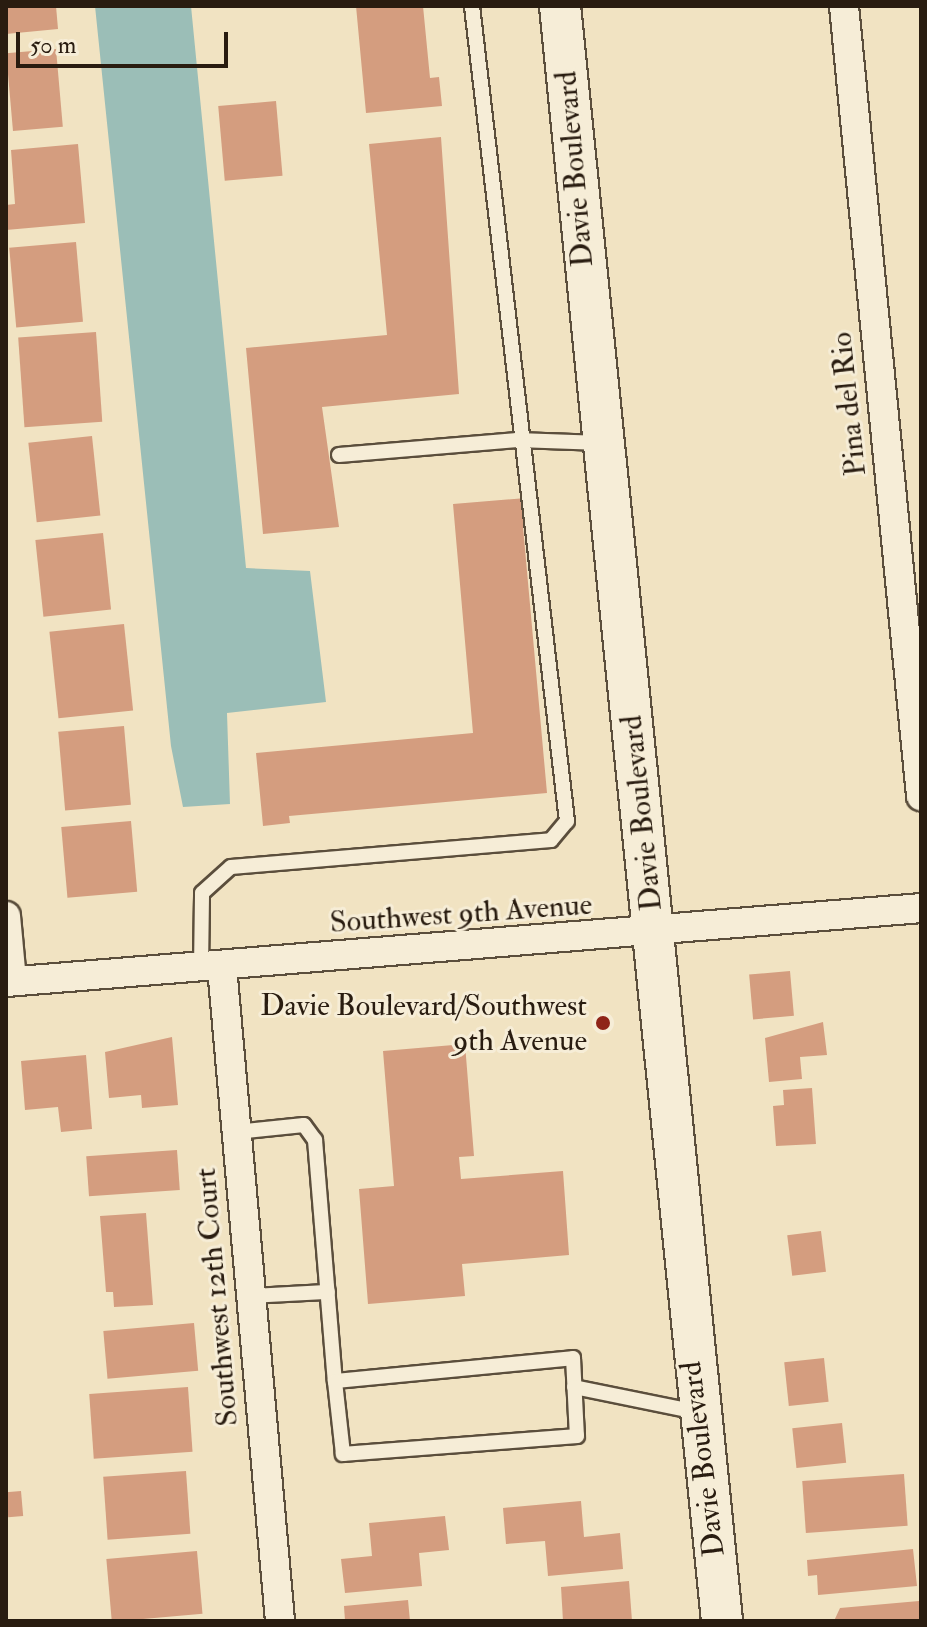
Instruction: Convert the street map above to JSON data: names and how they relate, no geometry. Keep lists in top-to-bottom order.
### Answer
{
  "streets": {
    "main road": ["Davie Boulevard"],
    "street": ["Pina del Rio", "Southwest 9th Avenue", "Southwest 12th Court"]
  },
  "crossings": [
    ["Davie Boulevard", "Southwest 9th Avenue"],
    ["Southwest 9th Avenue", "Southwest 12th Court"]
  ],
  "places": ["Davie Boulevard/Southwest 9th Avenue"],
  "scale_bar": "50 m"
}
